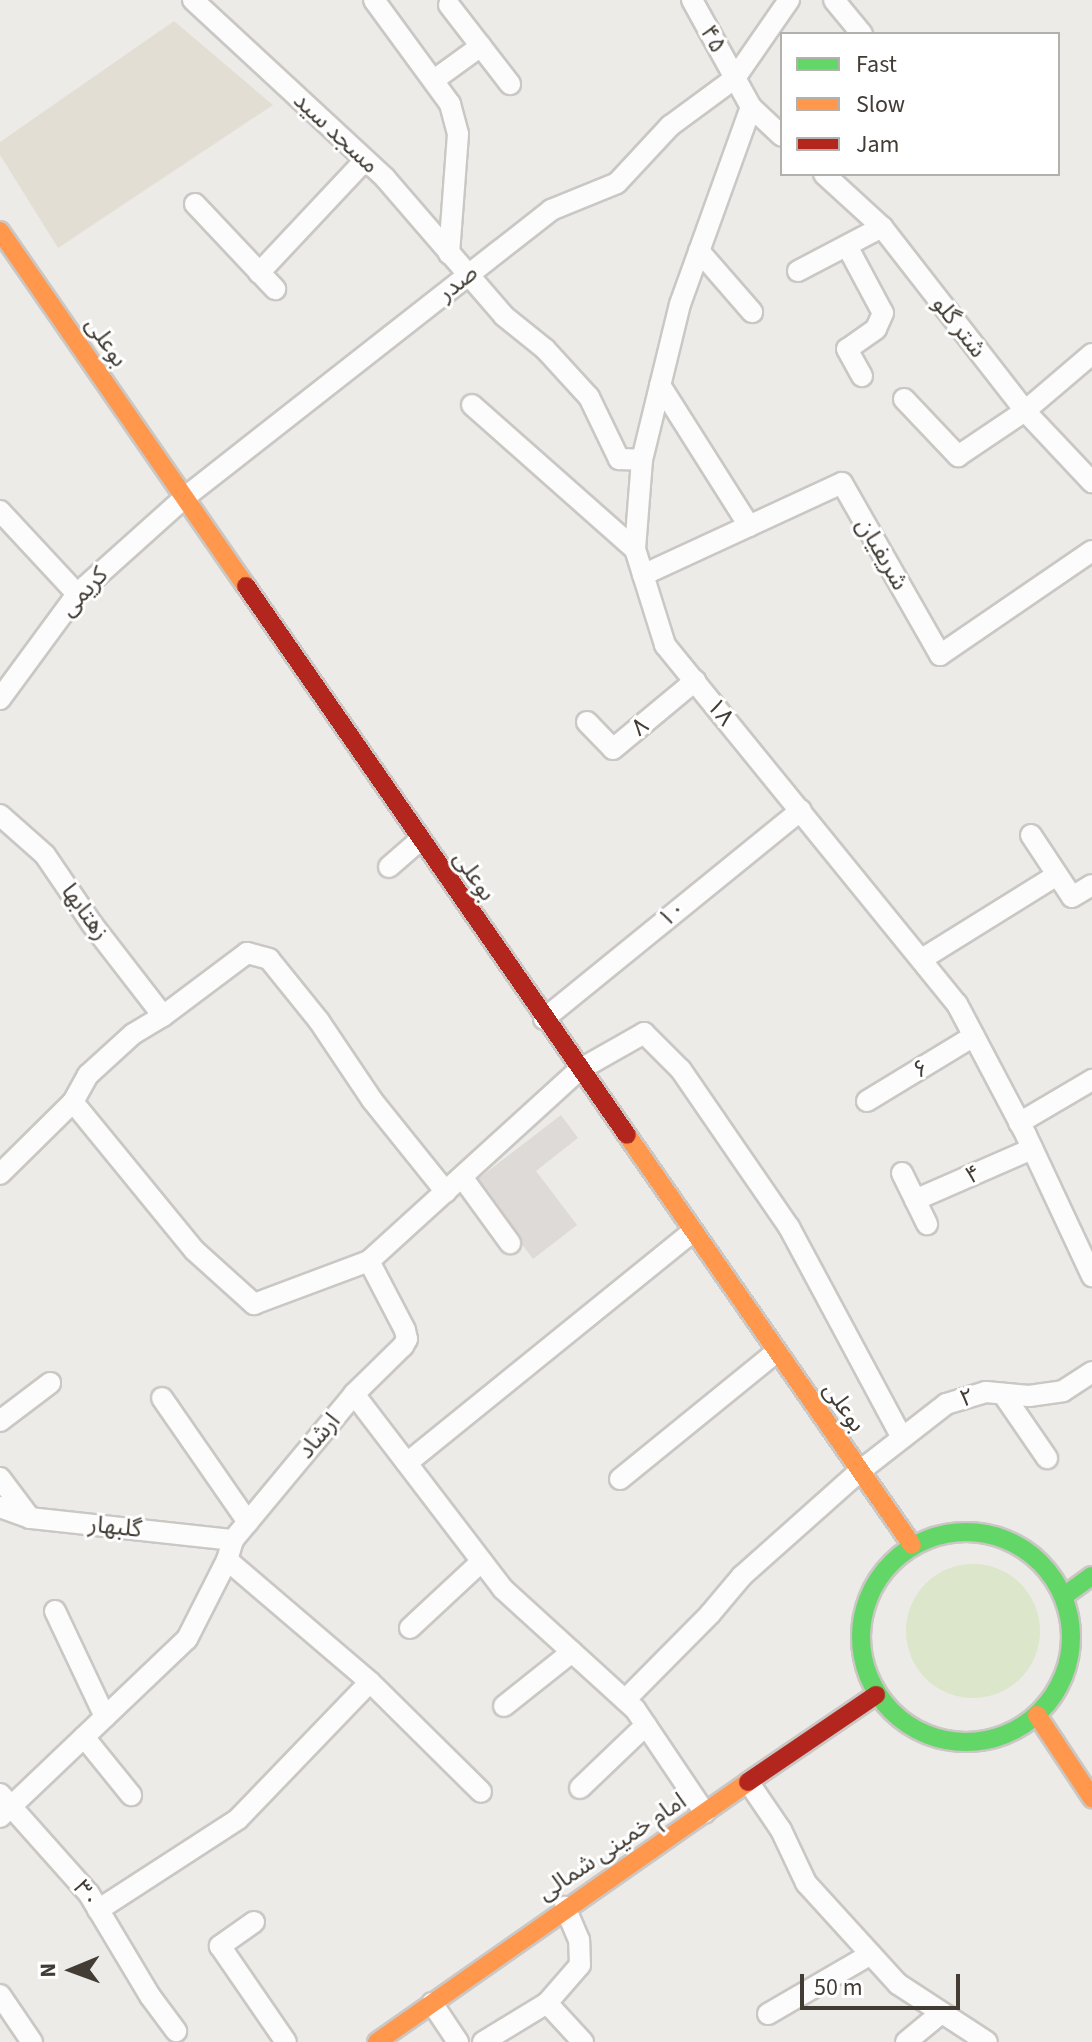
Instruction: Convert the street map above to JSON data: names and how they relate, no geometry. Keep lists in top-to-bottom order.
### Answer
{
  "streets": {
    "main road": ["بوعلی", "امام خمینی شمالی"],
    "street": [
      "۴۵",
      "مسجد سید",
      "صدر",
      "شتر گلو",
      "شریفیان",
      "کریمی",
      "۱۸",
      "۸",
      "زهتابها",
      "۱۰",
      "۶",
      "۴",
      "۲",
      "ارشاد",
      "گلبهار",
      "۳۰"
    ]
  },
  "crossings": [
    ["۴۵", "صدر"],
    ["مسجد سید", "صدر"],
    ["مسجد سید", "۱۸"],
    ["صدر", "بوعلی"],
    ["صدر", "کریمی"],
    ["بوعلی", "کریمی"],
    ["بوعلی", "۱۰"],
    ["بوعلی", "۲"],
    ["بوعلی", "امام خمینی شمالی"],
    ["شریفیان", "۱۸"],
    ["۱۸", "۸"],
    ["۱۸", "۱۰"],
    ["۱۸", "۶"],
    ["۱۸", "۴"],
    ["ارشاد", "گلبهار"],
    ["ارشاد", "۳۰"]
  ],
  "legend": ["Fast", "Slow", "Jam"],
  "scale_bar": "50 m",
  "north": "left"
}
